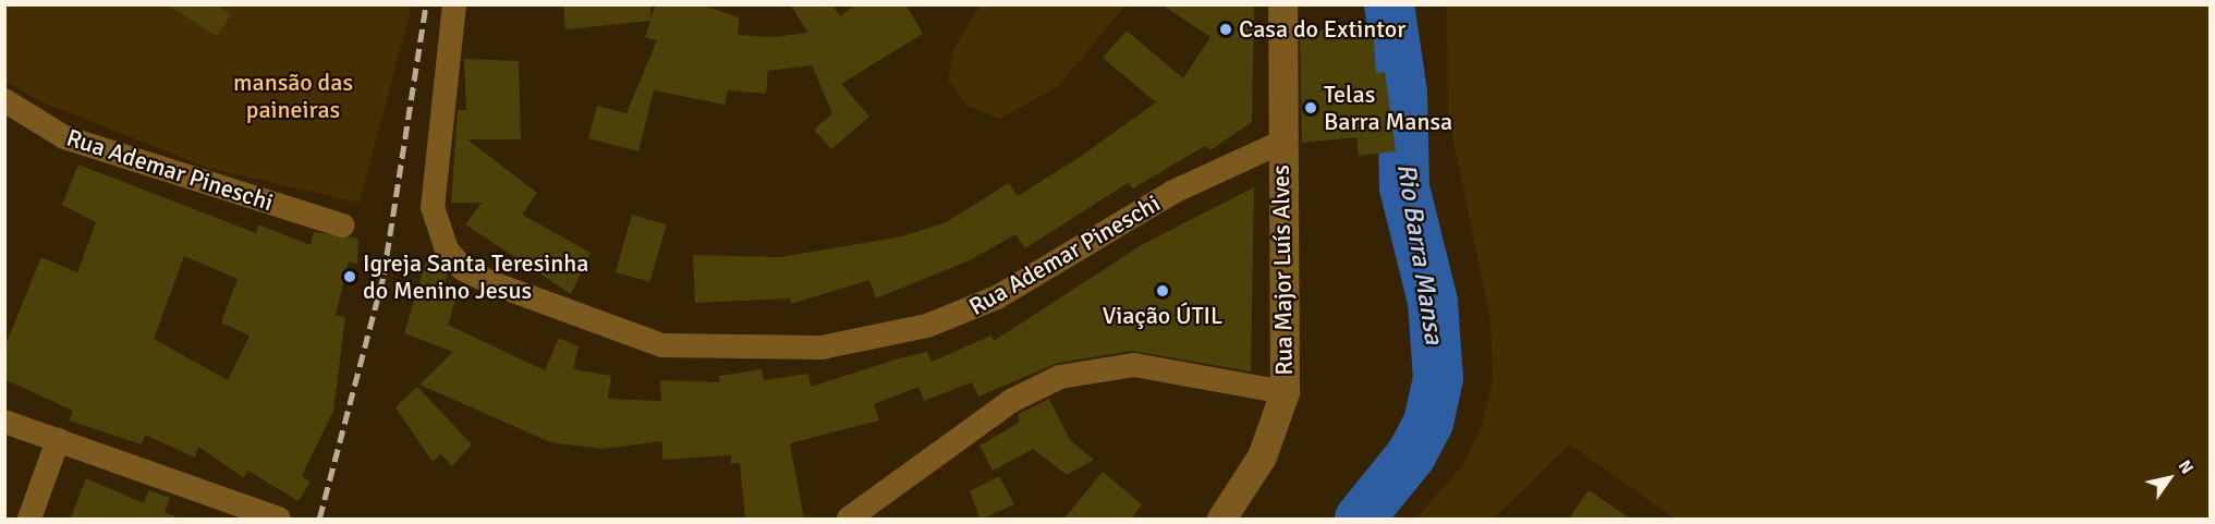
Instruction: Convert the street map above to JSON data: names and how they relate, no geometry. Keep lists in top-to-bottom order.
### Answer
{
  "streets": {
    "street": ["Rua Ademar Pineschi", "Rua Major Luís Alves"]
  },
  "crossings": [
    ["Rua Ademar Pineschi", "Rua Major Luís Alves"]
  ],
  "water": ["Rio Barra Mansa"],
  "parks": ["mansão das paineiras"],
  "places": [
    "Casa do Extintor",
    "Telas Barra Mansa",
    "Igreja Santa Teresinha do Menino Jesus",
    "Viação ÚTIL"
  ],
  "north": "top right"
}
